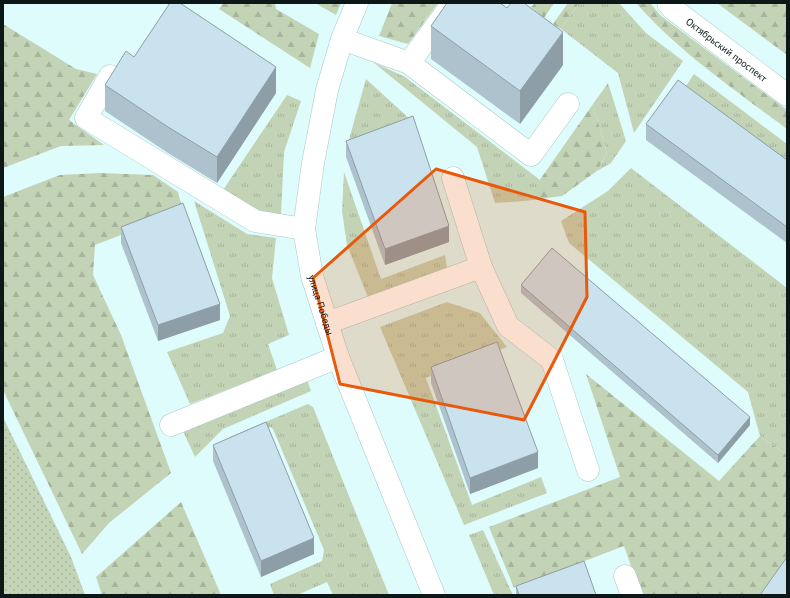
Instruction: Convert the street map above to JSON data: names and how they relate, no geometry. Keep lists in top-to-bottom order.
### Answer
{
  "streets": {
    "street": ["Октябрьский проспект", "улица Победы"]
  }
}
